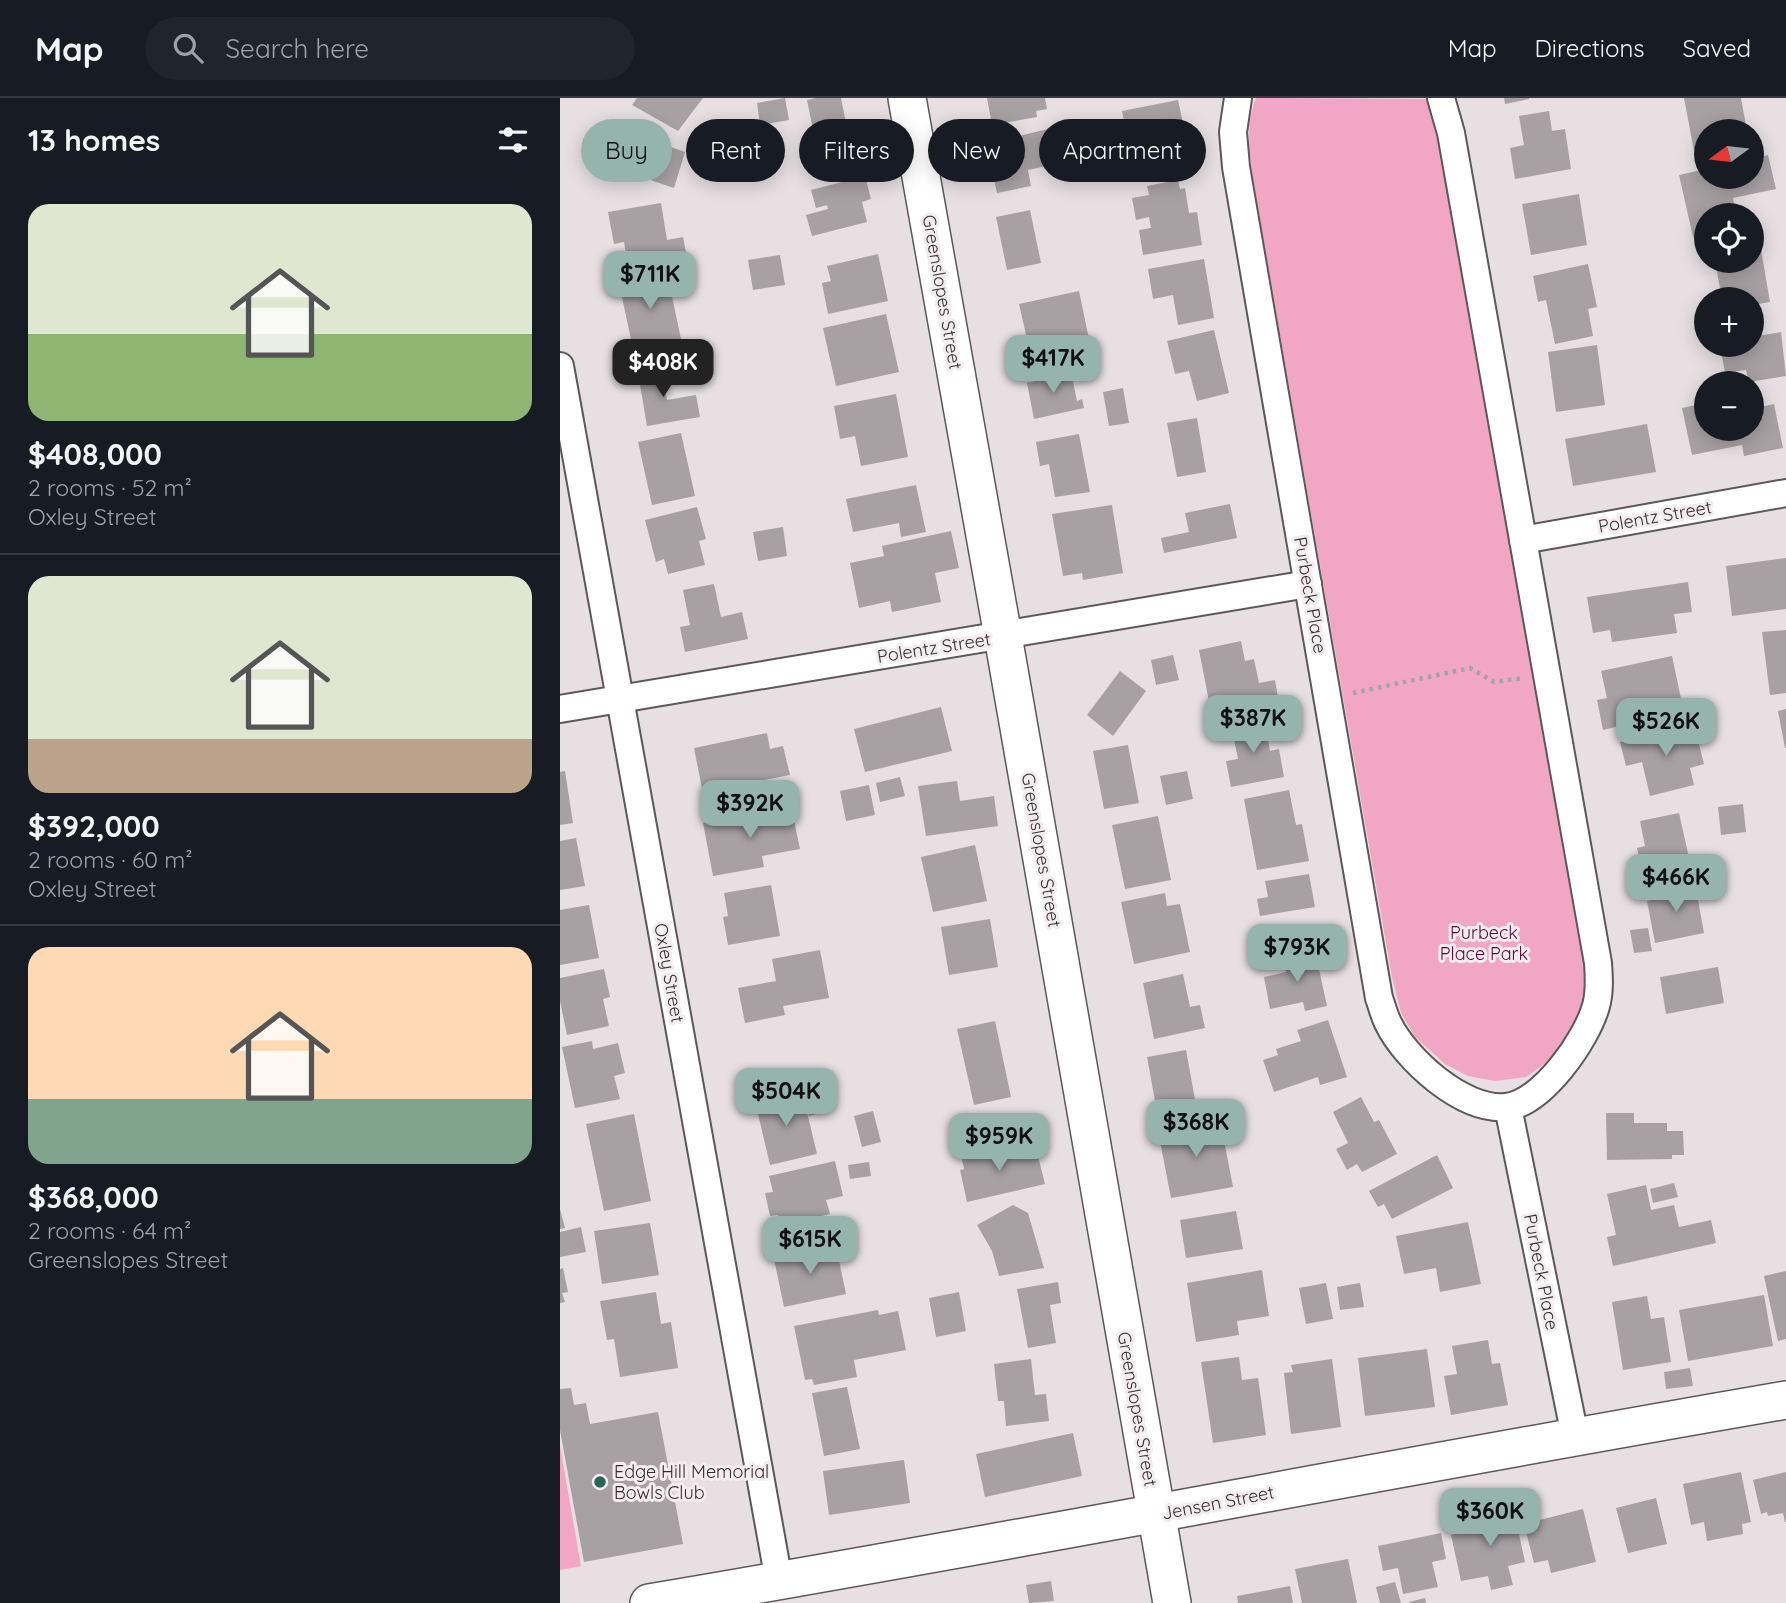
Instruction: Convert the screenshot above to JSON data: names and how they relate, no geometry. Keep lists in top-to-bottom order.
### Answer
{
  "streets": {
    "street": [
      "Greenslopes Street",
      "Polentz Street",
      "Purbeck Place",
      "Oxley Street",
      "Jensen Street"
    ]
  },
  "crossings": [
    ["Greenslopes Street", "Polentz Street"],
    ["Greenslopes Street", "Jensen Street"],
    ["Polentz Street", "Purbeck Place"],
    ["Polentz Street", "Oxley Street"],
    ["Purbeck Place", "Jensen Street"],
    ["Oxley Street", "Jensen Street"]
  ],
  "parks": ["Purbeck Place Park"],
  "places": ["Edge Hill Memorial Bowls Club"],
  "north": "left",
  "page": {
    "header": "Map",
    "search": "Search here",
    "nav": ["Map", "Directions", "Saved"],
    "heading": "13 homes",
    "map_buttons": ["+", "−"],
    "chip": [
      "Buy",
      "Rent",
      "Filters",
      "New",
      "Apartment"
    ],
    "list": [
      {
        "name": "$408,000",
        "note": "2 rooms · 52 m² · Oxley Street"
      },
      {
        "name": "$392,000",
        "note": "2 rooms · 60 m² · Oxley Street"
      },
      {
        "name": "$368,000",
        "note": "2 rooms · 64 m² · Greenslopes Street"
      }
    ],
    "price": [
      "$711K",
      "$417K",
      "$408K",
      "$387K",
      "$526K",
      "$392K",
      "$466K",
      "$793K",
      "$504K",
      "$368K",
      "$959K",
      "$615K",
      "$360K"
    ]
  }
}
